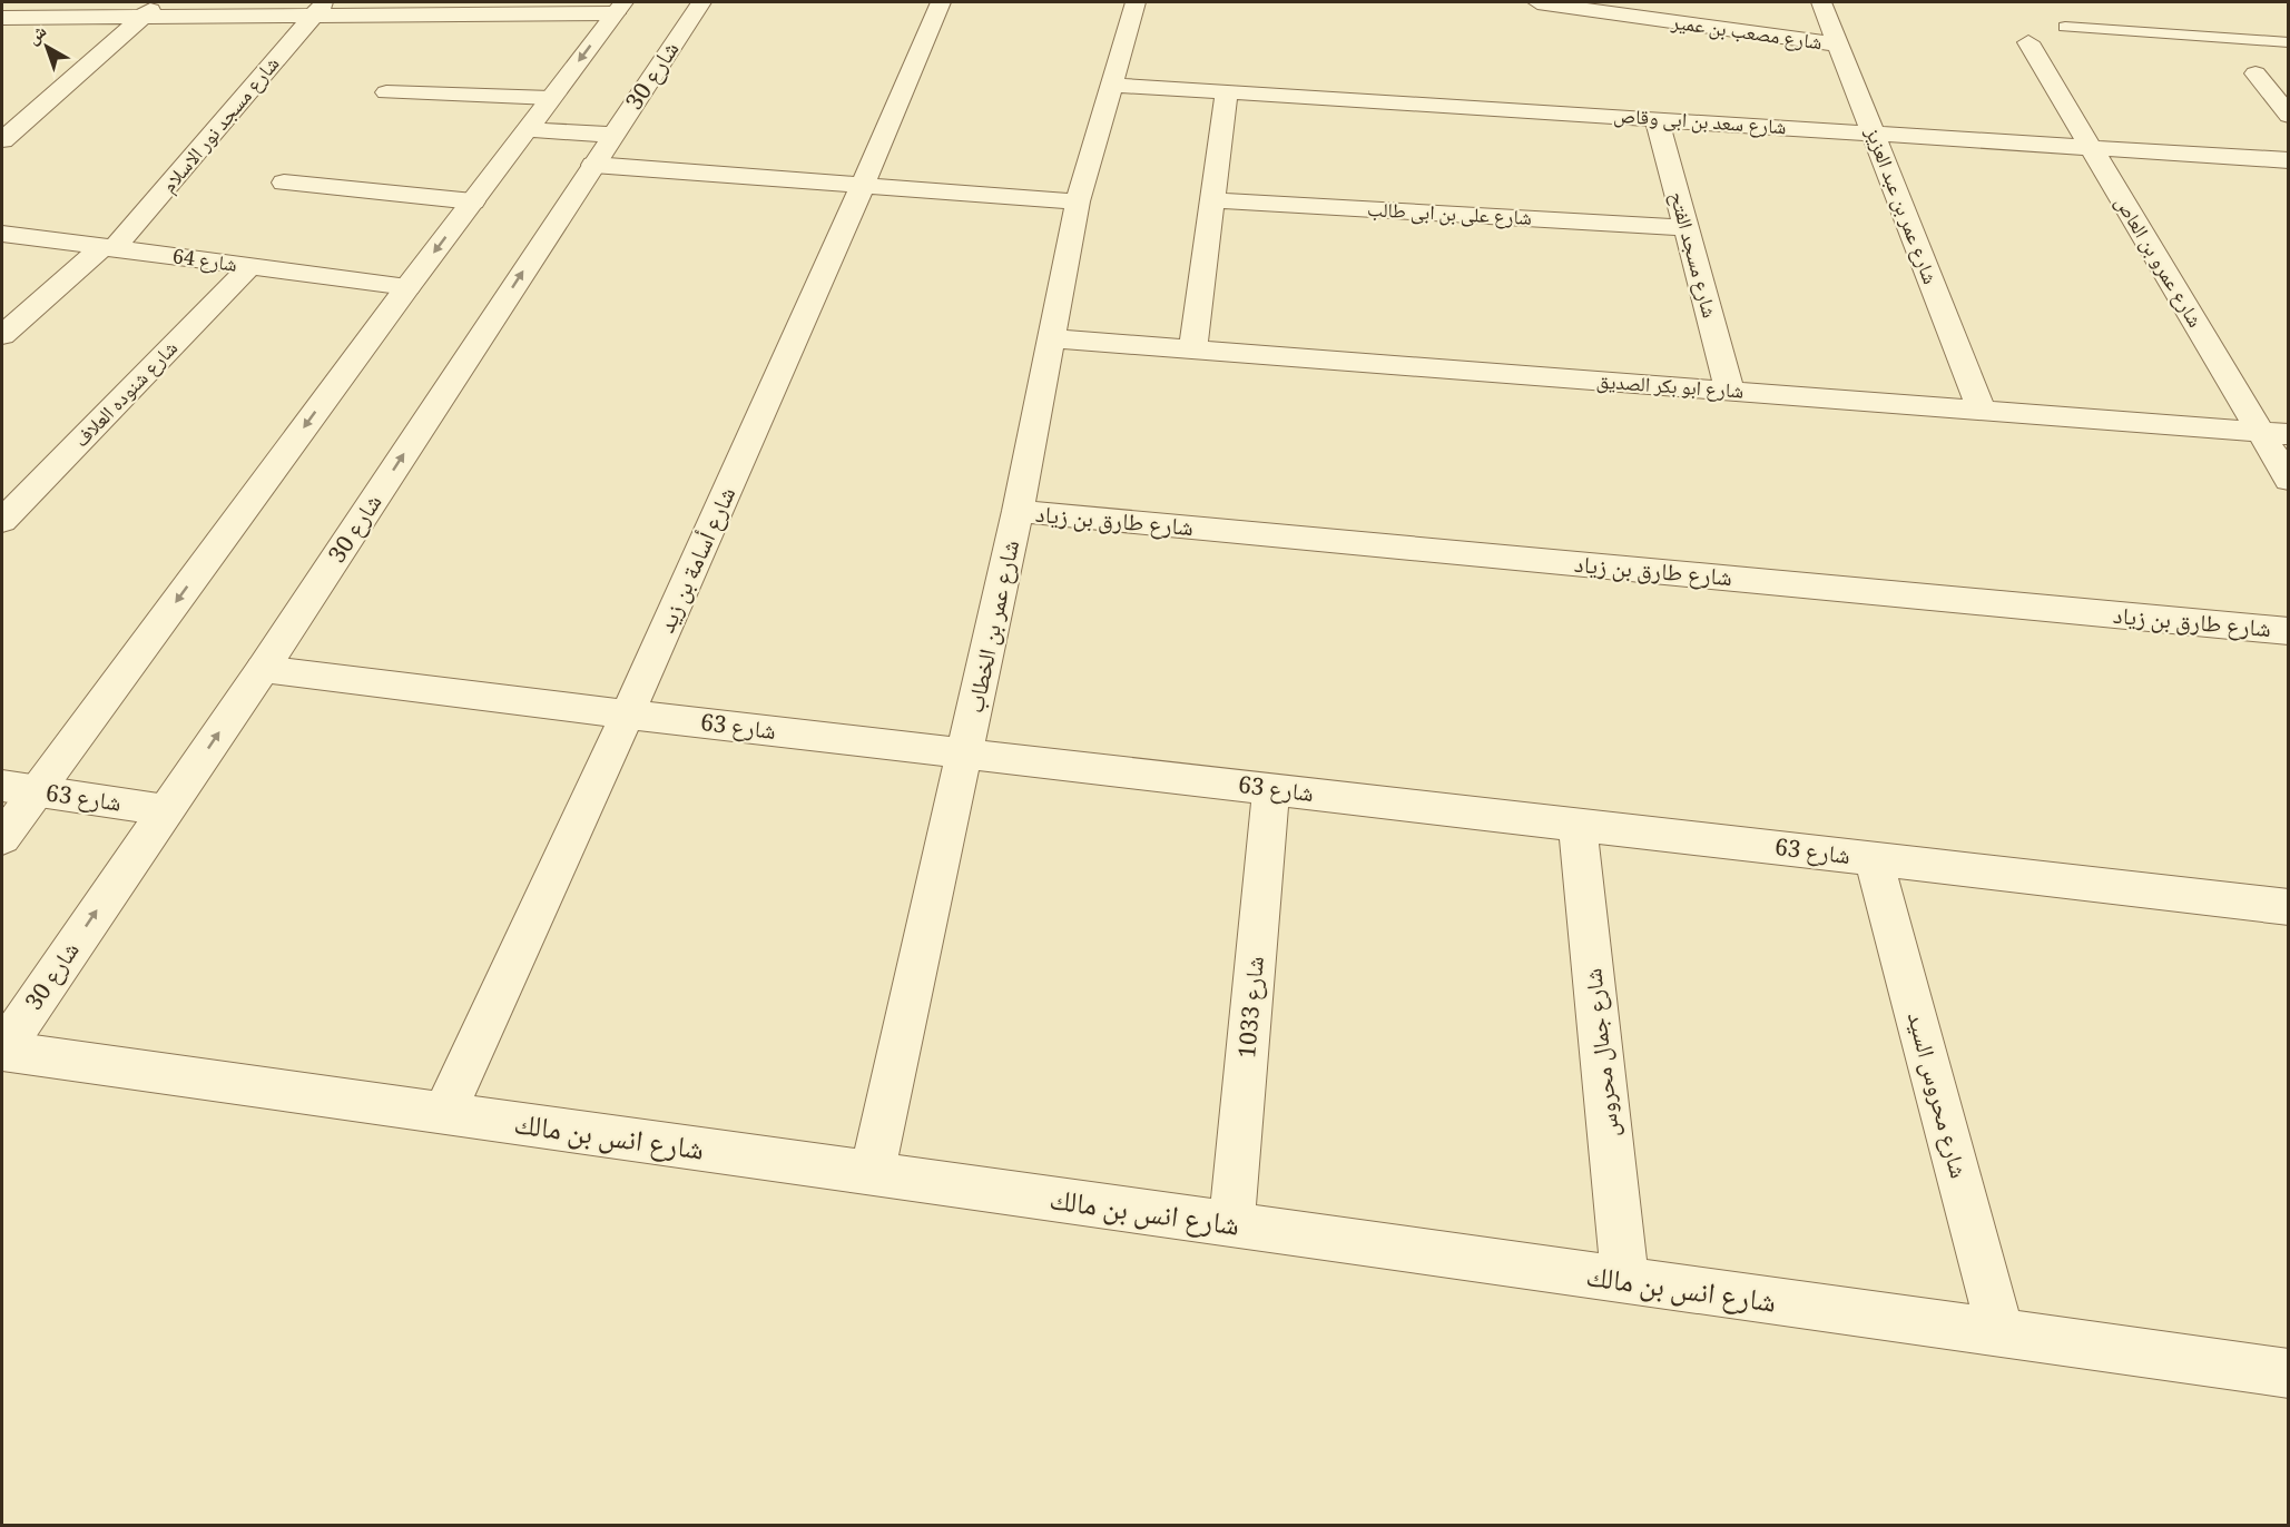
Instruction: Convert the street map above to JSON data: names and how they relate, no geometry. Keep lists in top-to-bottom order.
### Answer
{
  "streets": {
    "street": [
      "شارع مصعب بن عمير",
      "شارع 30",
      "شارع سعد بن ابى وقاص",
      "شارع مسجد نور الاسلام",
      "شارع عمر بن عبد العزيز",
      "شارع على بن ابى طالب",
      "شارع مسجد الفتح",
      "شارع 64",
      "شارع عمرو بن العاص",
      "شارع ابو بكر الصديق",
      "شارع شنوده العلاف",
      "شارع طارق بن زياد",
      "شارع أسامة بن زيد",
      "شارع عمر بن الخطاب",
      "شارع 63",
      "شارع 1033",
      "شارع جمال محروس",
      "شارع محروس السيد",
      "شارع انس بن مالك"
    ]
  },
  "crossings": [
    ["شارع مصعب بن عمير", "شارع عمر بن عبد العزيز"],
    ["شارع 30", "شارع 63"],
    ["شارع 30", "شارع انس بن مالك"],
    ["شارع سعد بن ابى وقاص", "شارع عمر بن عبد العزيز"],
    ["شارع سعد بن ابى وقاص", "شارع مسجد الفتح"],
    ["شارع سعد بن ابى وقاص", "شارع عمرو بن العاص"],
    ["شارع سعد بن ابى وقاص", "شارع عمر بن الخطاب"],
    ["شارع مسجد نور الاسلام", "شارع 64"],
    ["شارع عمر بن عبد العزيز", "شارع ابو بكر الصديق"],
    ["شارع على بن ابى طالب", "شارع مسجد الفتح"],
    ["شارع مسجد الفتح", "شارع ابو بكر الصديق"],
    ["شارع 64", "شارع شنوده العلاف"],
    ["شارع عمرو بن العاص", "شارع ابو بكر الصديق"],
    ["شارع ابو بكر الصديق", "شارع عمر بن الخطاب"],
    ["شارع طارق بن زياد", "شارع عمر بن الخطاب"],
    ["شارع أسامة بن زيد", "شارع 63"],
    ["شارع أسامة بن زيد", "شارع انس بن مالك"],
    ["شارع عمر بن الخطاب", "شارع 63"],
    ["شارع عمر بن الخطاب", "شارع انس بن مالك"],
    ["شارع 63", "شارع 1033"],
    ["شارع 63", "شارع جمال محروس"],
    ["شارع 63", "شارع محروس السيد"],
    ["شارع 1033", "شارع انس بن مالك"],
    ["شارع جمال محروس", "شارع انس بن مالك"],
    ["شارع محروس السيد", "شارع انس بن مالك"]
  ],
  "north": "top left"
}
